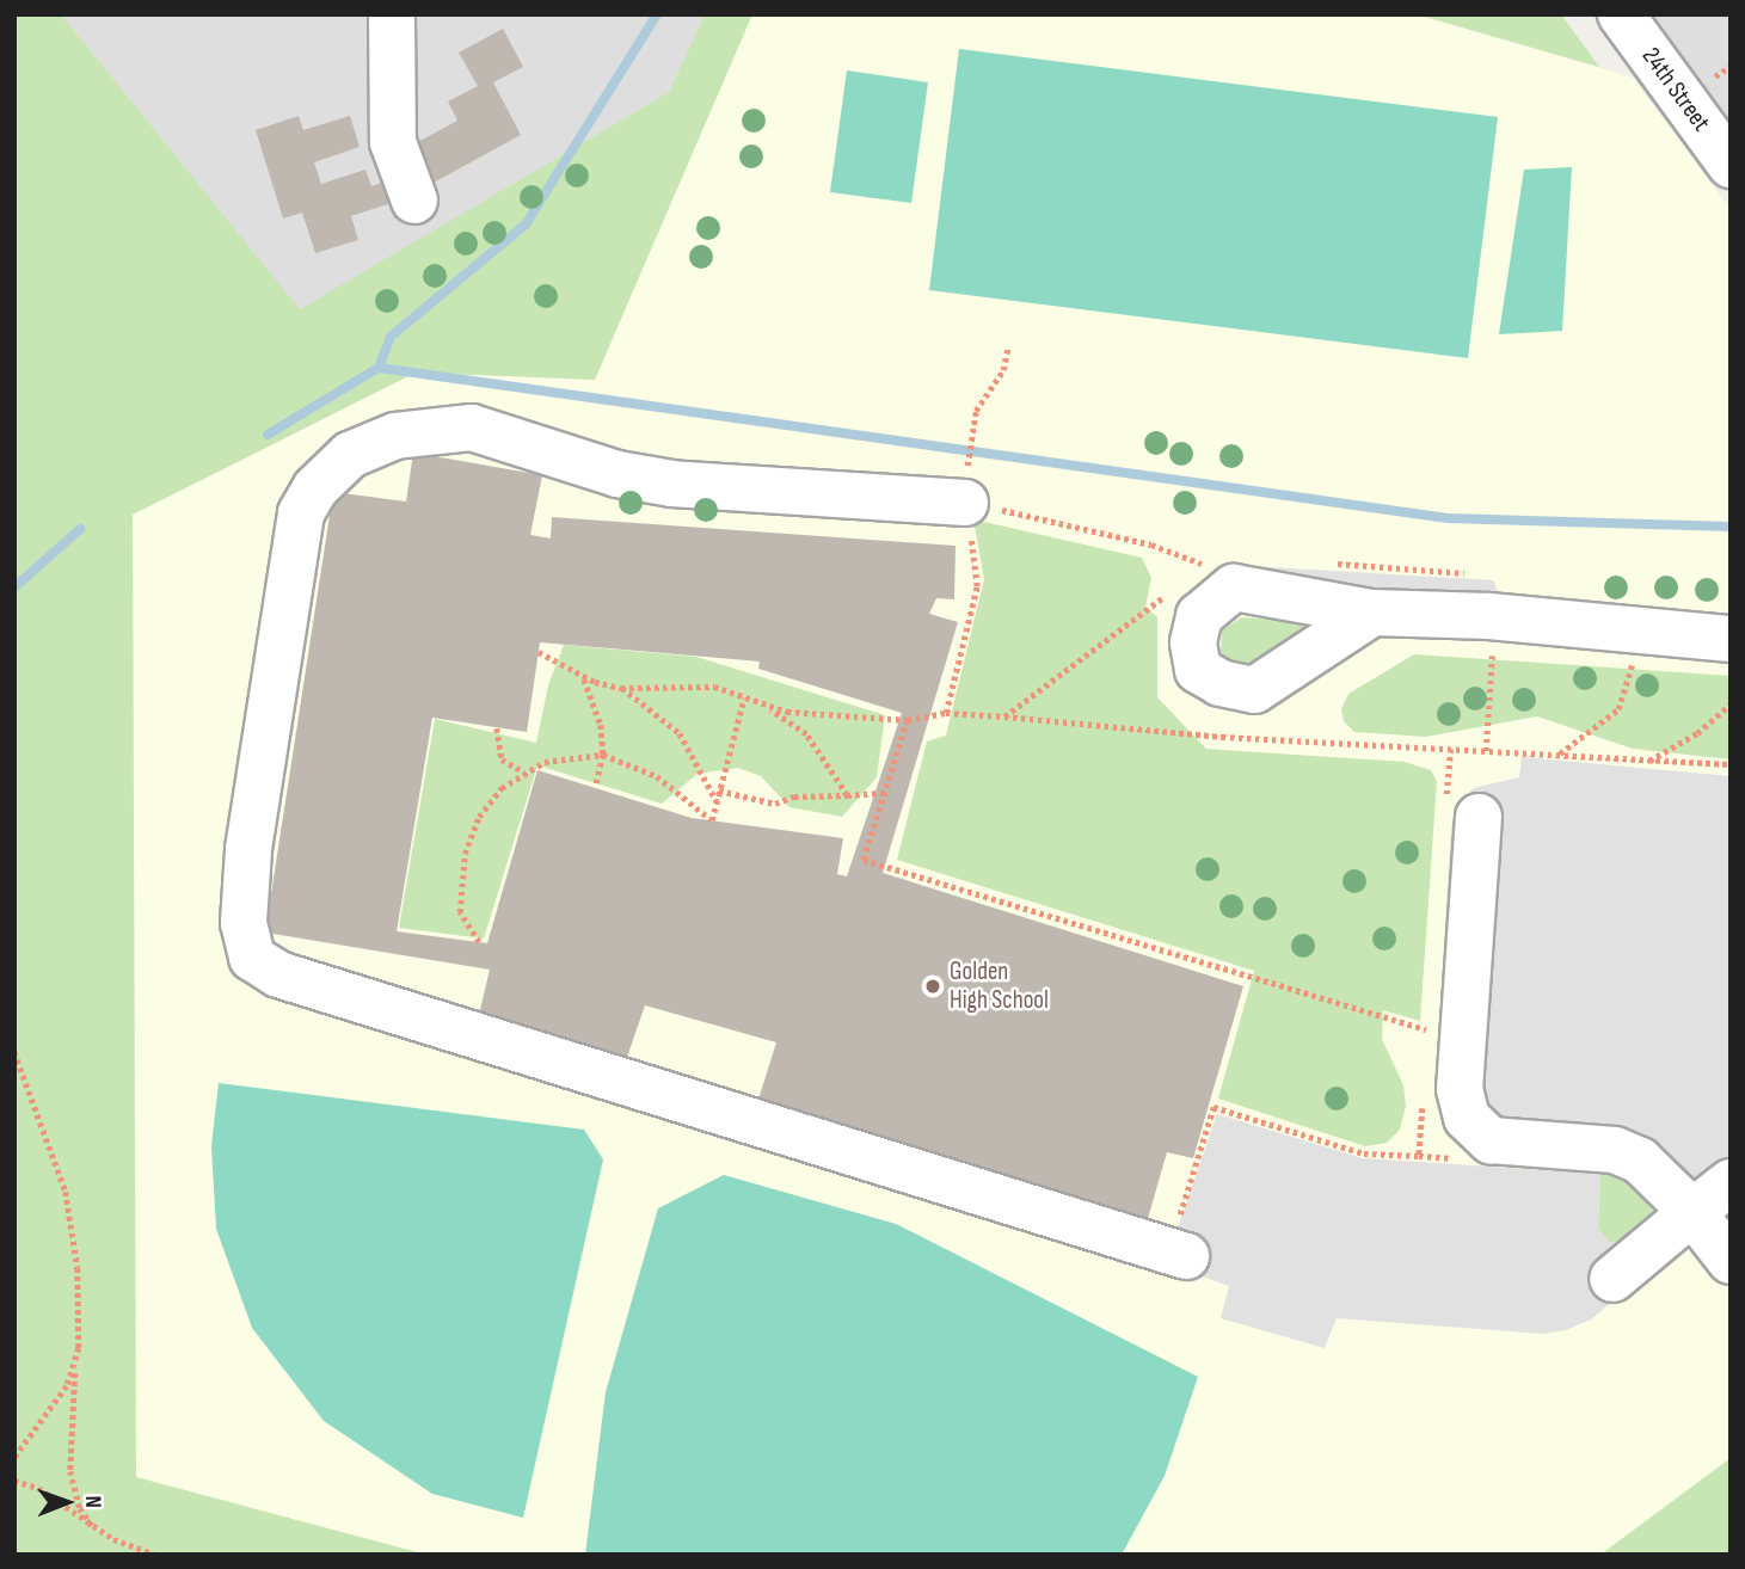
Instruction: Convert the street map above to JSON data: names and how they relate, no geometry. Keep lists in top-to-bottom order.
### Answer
{
  "streets": {
    "street": ["24th Street"]
  },
  "places": ["Golden High School"],
  "north": "right"
}
